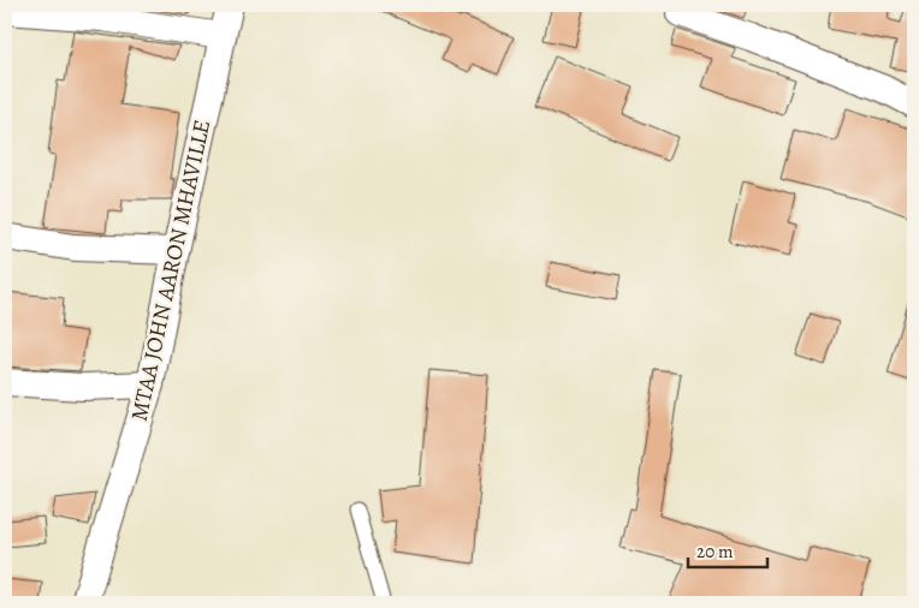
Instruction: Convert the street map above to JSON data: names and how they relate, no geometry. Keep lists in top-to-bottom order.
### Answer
{
  "streets": {
    "street": ["MTAA JOHN AARON MHAVILLE"]
  },
  "scale_bar": "20 m"
}
